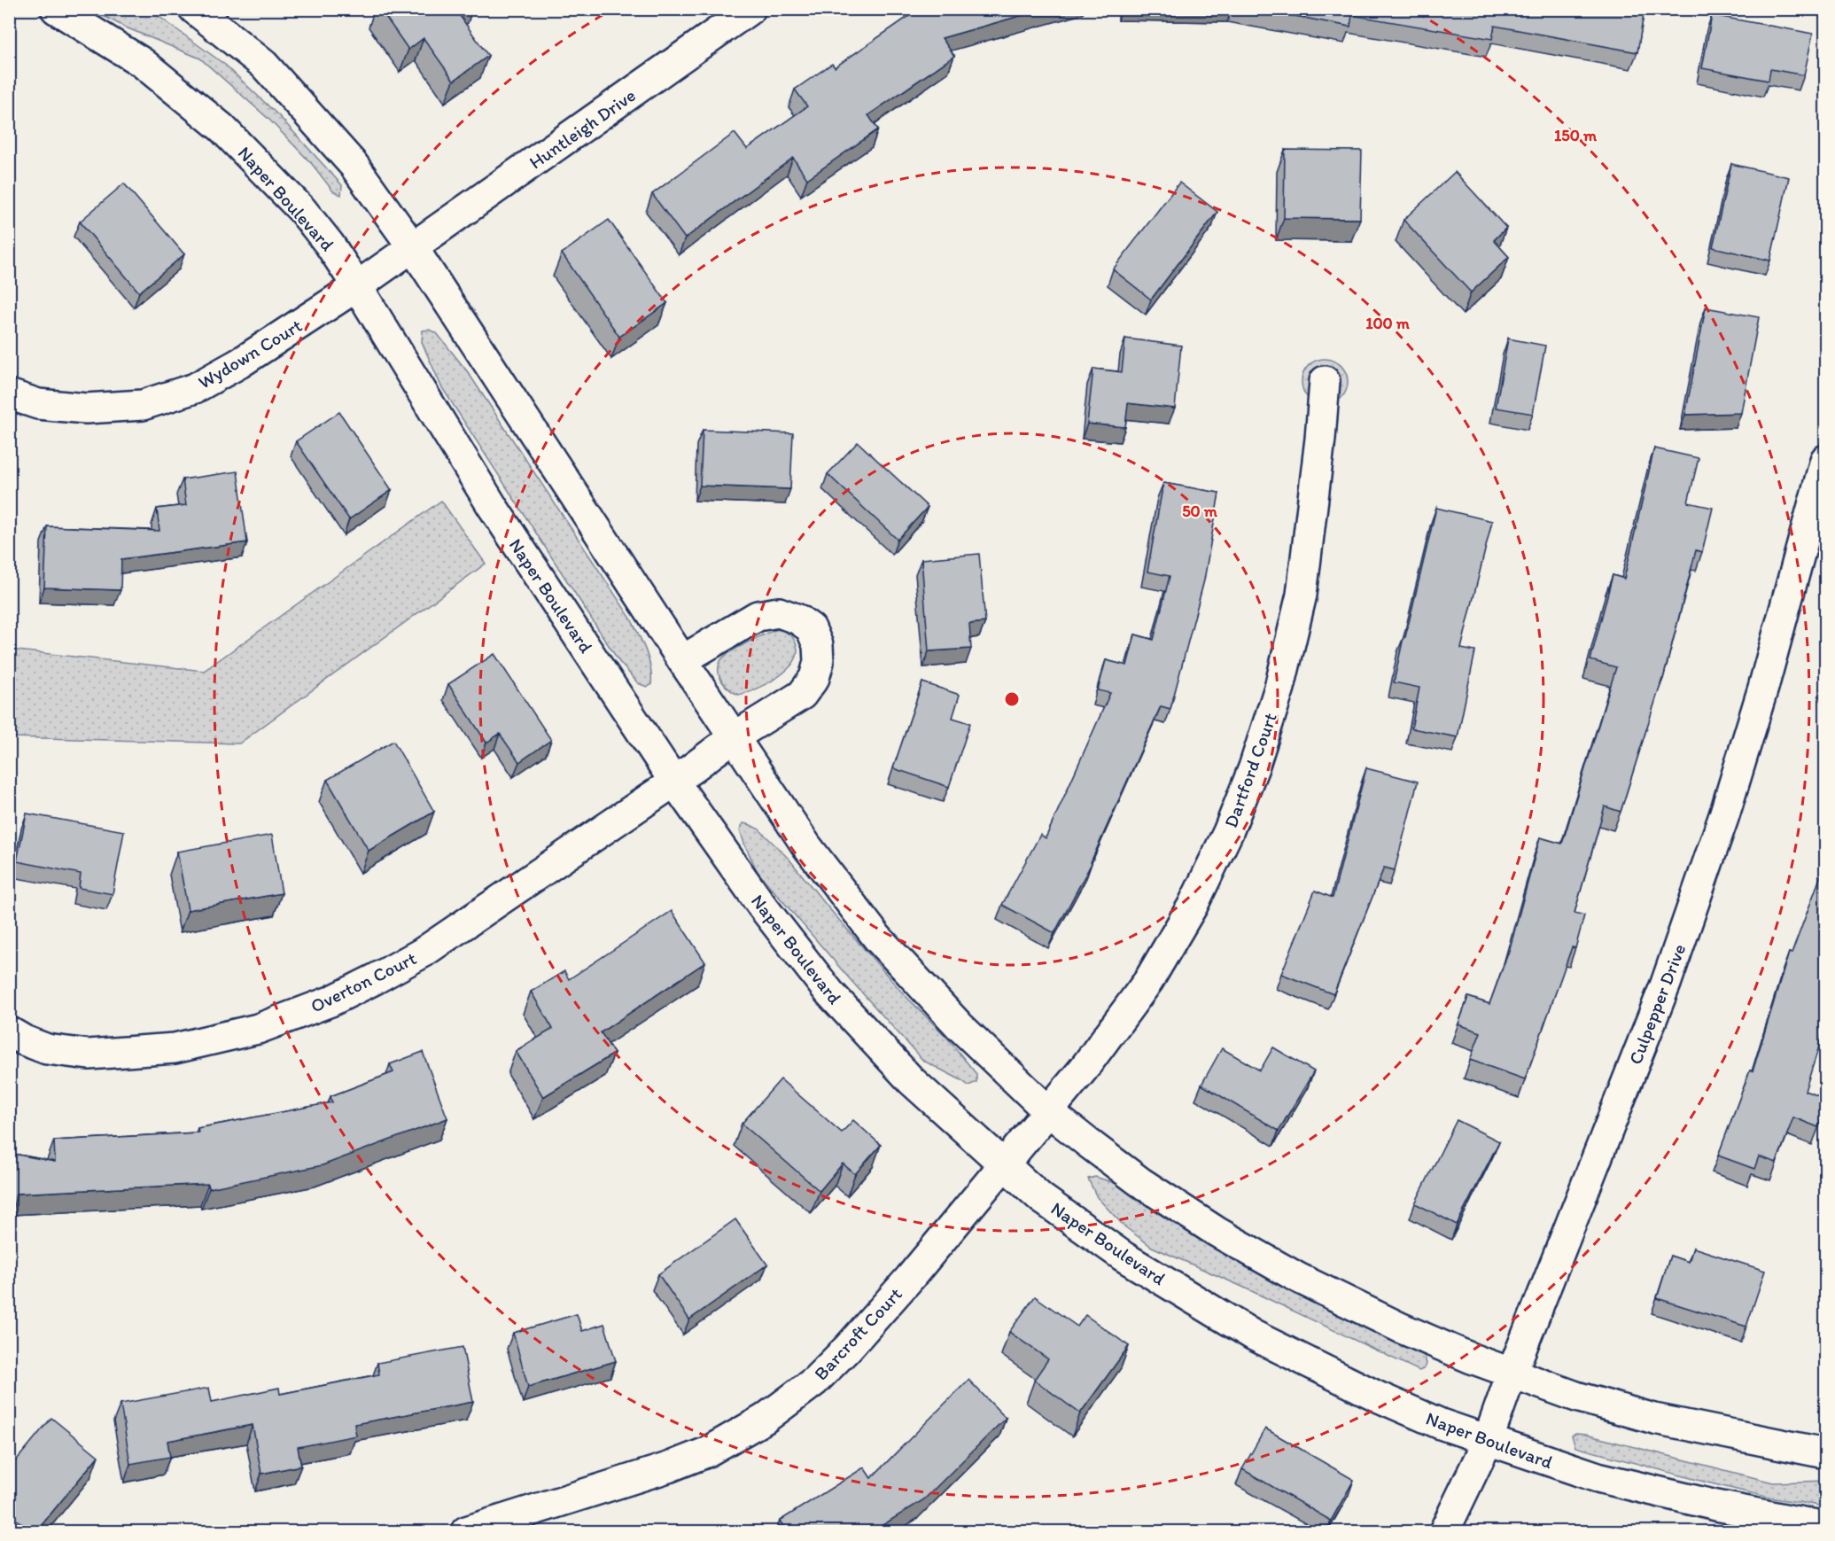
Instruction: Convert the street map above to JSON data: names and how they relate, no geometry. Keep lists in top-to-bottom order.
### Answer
{
  "streets": {
    "main road": [
      "Huntleigh Drive",
      "Naper Boulevard",
      "Wydown Court",
      "Dartford Court",
      "Overton Court",
      "Culpepper Drive",
      "Barcroft Court"
    ]
  },
  "crossings": [
    ["Huntleigh Drive", "Naper Boulevard"],
    ["Huntleigh Drive", "Wydown Court"],
    ["Naper Boulevard", "Wydown Court"],
    ["Naper Boulevard", "Dartford Court"],
    ["Naper Boulevard", "Overton Court"],
    ["Naper Boulevard", "Culpepper Drive"],
    ["Naper Boulevard", "Barcroft Court"],
    ["Dartford Court", "Barcroft Court"]
  ],
  "rings": ["150 m", "100 m", "50 m"]
}
